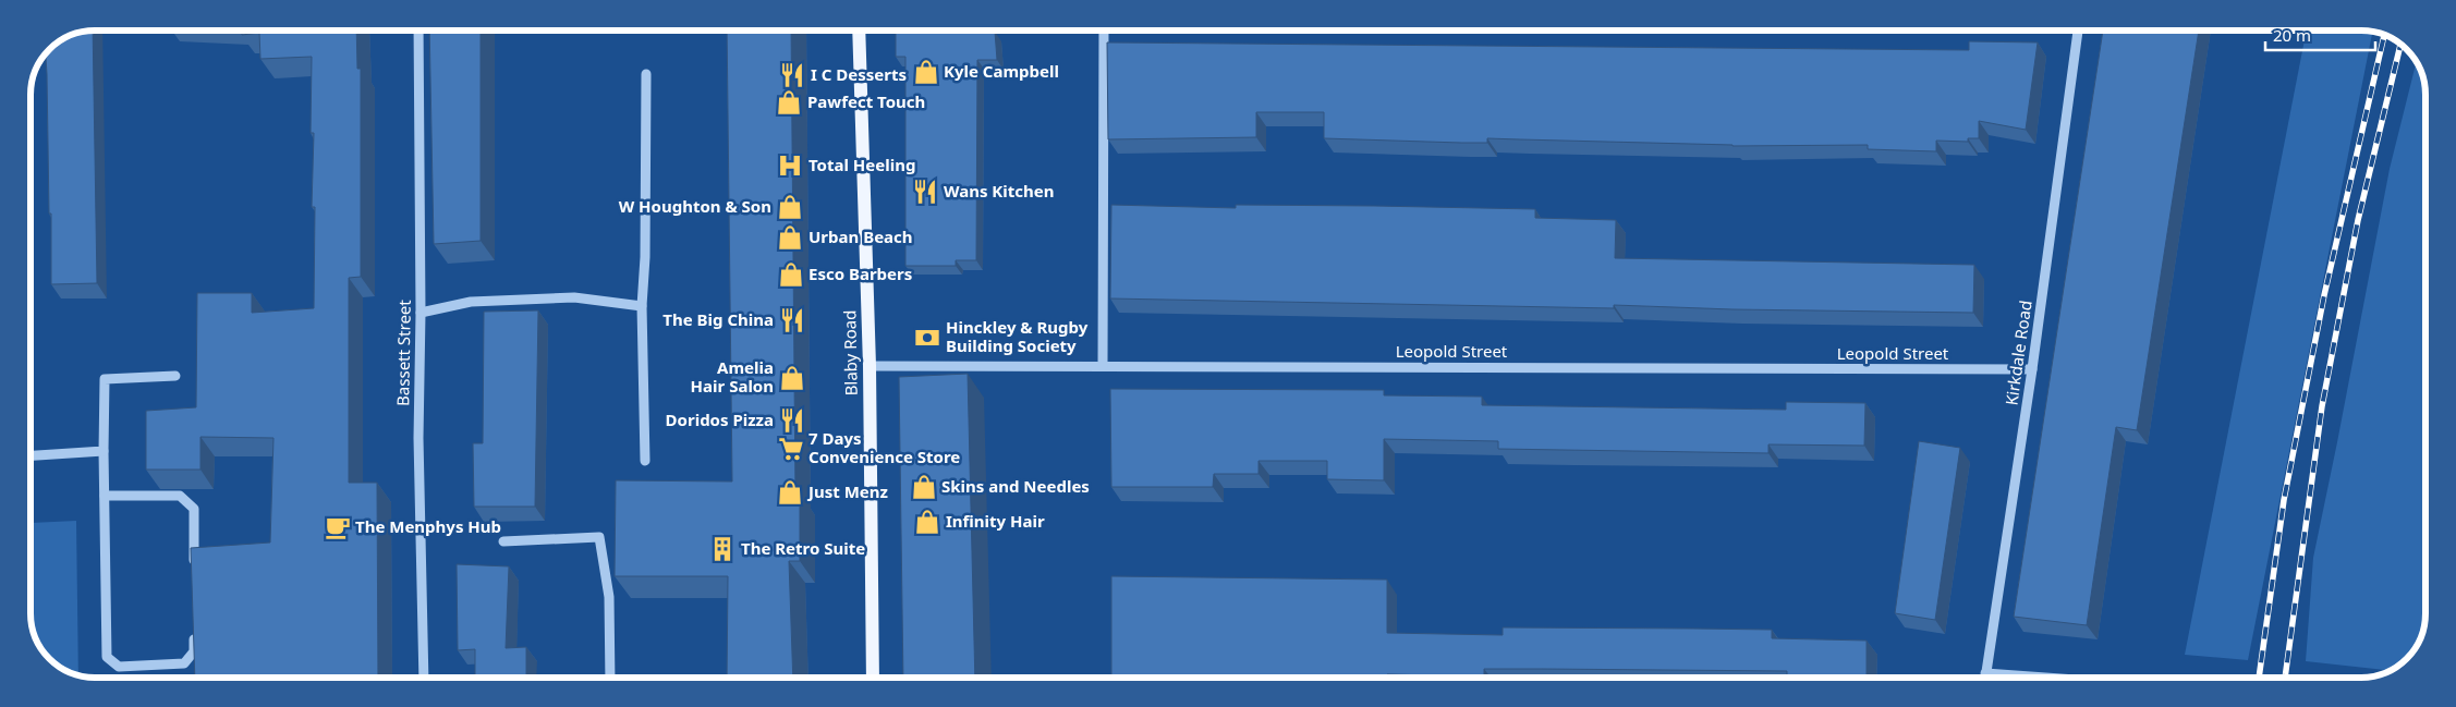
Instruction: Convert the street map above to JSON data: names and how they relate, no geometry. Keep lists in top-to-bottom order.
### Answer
{
  "streets": {
    "main road": ["Blaby Road"],
    "street": ["Leopold Street", "Bassett Street", "Kirkdale Road"]
  },
  "crossings": [
    ["Leopold Street", "Blaby Road"],
    ["Leopold Street", "Kirkdale Road"]
  ],
  "places": {
    "shop": [
      "Kyle Campbell",
      "Pawfect Touch",
      "W Houghton & Son",
      "Urban Beach",
      "Esco Barbers",
      "Amelia Hair Salon",
      "Skins and Needles",
      "Just Menz",
      "Infinity Hair"
    ],
    "restaurant": [
      "I C Desserts",
      "Wans Kitchen",
      "The Big China",
      "Doridos Pizza"
    ],
    "hospital": ["Total Heeling"],
    "bank": ["Hinckley & Rugby Building Society"],
    "supermarket": ["7 Days Convenience Store"],
    "cafe": ["The Menphys Hub"],
    "building": ["The Retro Suite"]
  },
  "scale_bar": "20 m"
}
